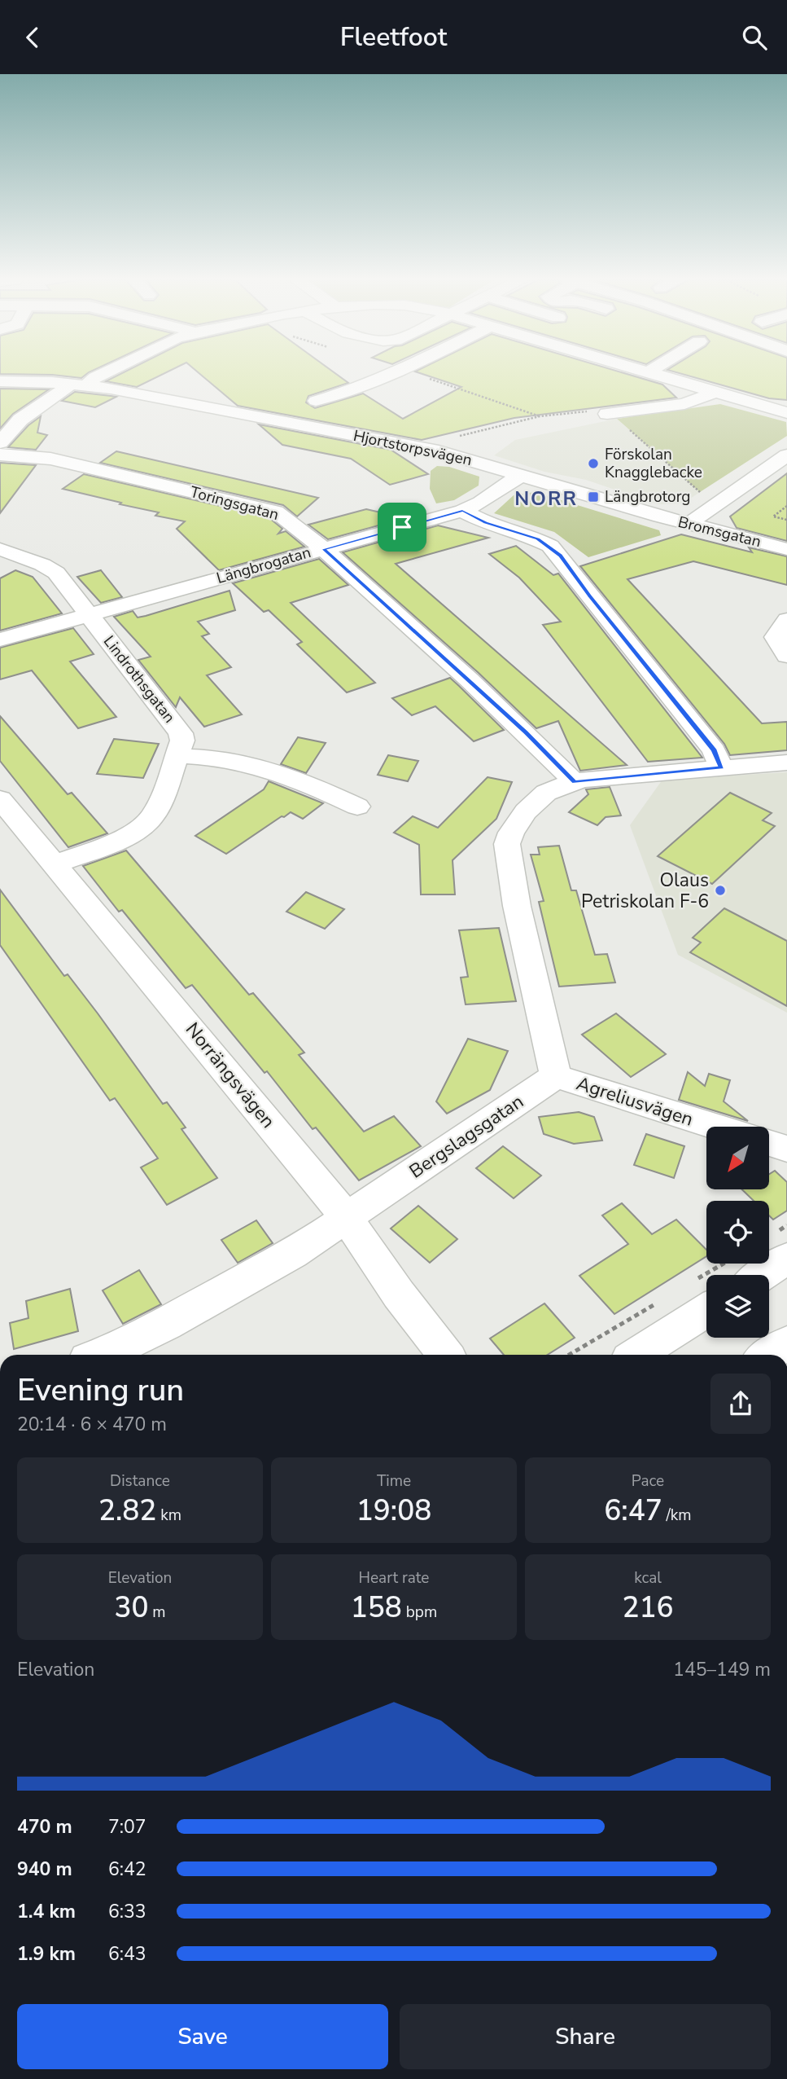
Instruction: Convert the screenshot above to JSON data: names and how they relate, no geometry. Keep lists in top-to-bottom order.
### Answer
{
  "streets": {
    "street": [
      "Hjortstorpsvägen",
      "Toringsgatan",
      "Bromsgatan",
      "Längbrogatan",
      "Lindrothsgatan",
      "Norrängsvägen",
      "Agreliusvägen",
      "Bergslagsgatan"
    ]
  },
  "crossings": [
    ["Hjortstorpsvägen", "Bromsgatan"],
    ["Hjortstorpsvägen", "Längbrogatan"],
    ["Toringsgatan", "Längbrogatan"],
    ["Bromsgatan", "Längbrogatan"],
    ["Längbrogatan", "Lindrothsgatan"],
    ["Lindrothsgatan", "Norrängsvägen"],
    ["Norrängsvägen", "Bergslagsgatan"],
    ["Agreliusvägen", "Bergslagsgatan"]
  ],
  "districts": ["NORR"],
  "places": {
    "other": ["Förskolan Knagglebacke", "Olaus Petriskolan F-6"],
    "transit": ["Längbrotorg"]
  },
  "north": "bottom left",
  "page": {
    "header": "Fleetfoot",
    "heading": ["Evening run", "20:14 · 6 × 470 m"],
    "stats": [
      ["Distance", "2.82 km"],
      ["Time", "19:08"],
      ["Pace", "6:47 /km"],
      ["Elevation", "30 m"],
      ["Heart rate", "158 bpm"],
      ["kcal", "216"]
    ],
    "chart": ["Elevation", "145–149 m"],
    "list": [
      {
        "name": "470 m",
        "note": "7:07"
      },
      {
        "name": "940 m",
        "note": "6:42"
      },
      {
        "name": "1.4 km",
        "note": "6:33"
      },
      {
        "name": "1.9 km",
        "note": "6:43"
      }
    ],
    "buttons": ["Save", "Share"]
  }
}
